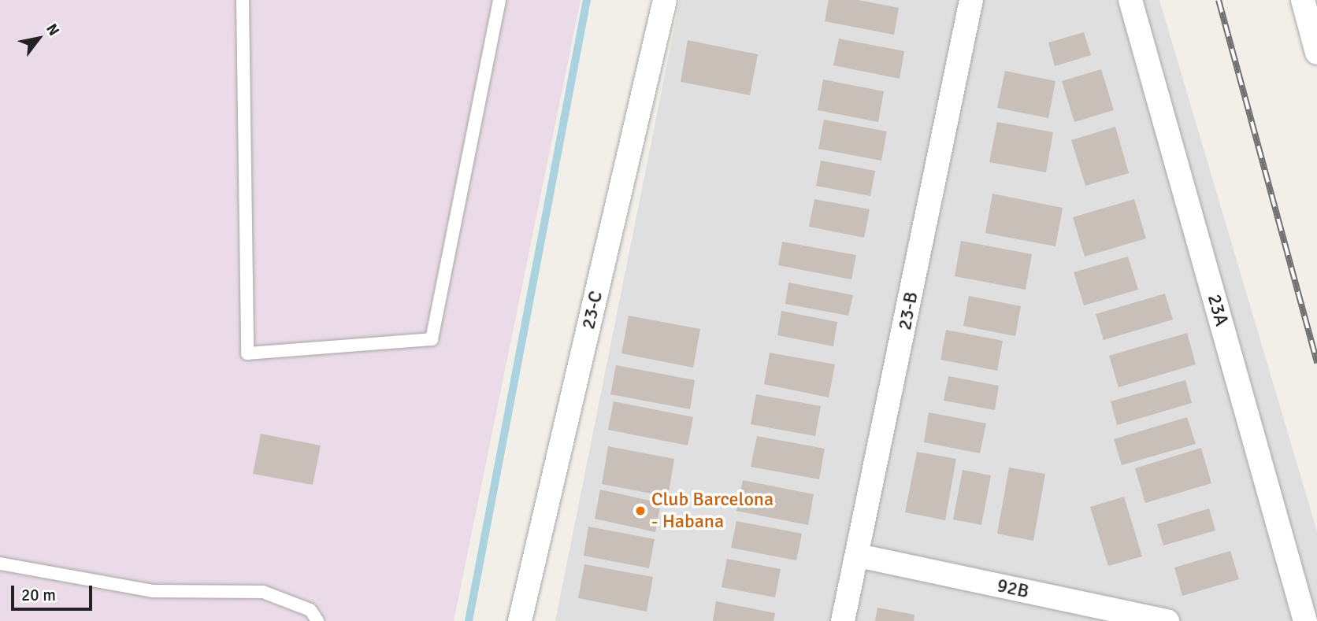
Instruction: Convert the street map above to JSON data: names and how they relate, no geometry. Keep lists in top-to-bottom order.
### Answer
{
  "streets": {
    "street": [
      "23-C",
      "23A",
      "23-B",
      "92B"
    ]
  },
  "crossings": [
    ["23-B", "92B"]
  ],
  "places": ["Club Barcelona - Habana"],
  "scale_bar": "20 m",
  "north": "top right"
}
